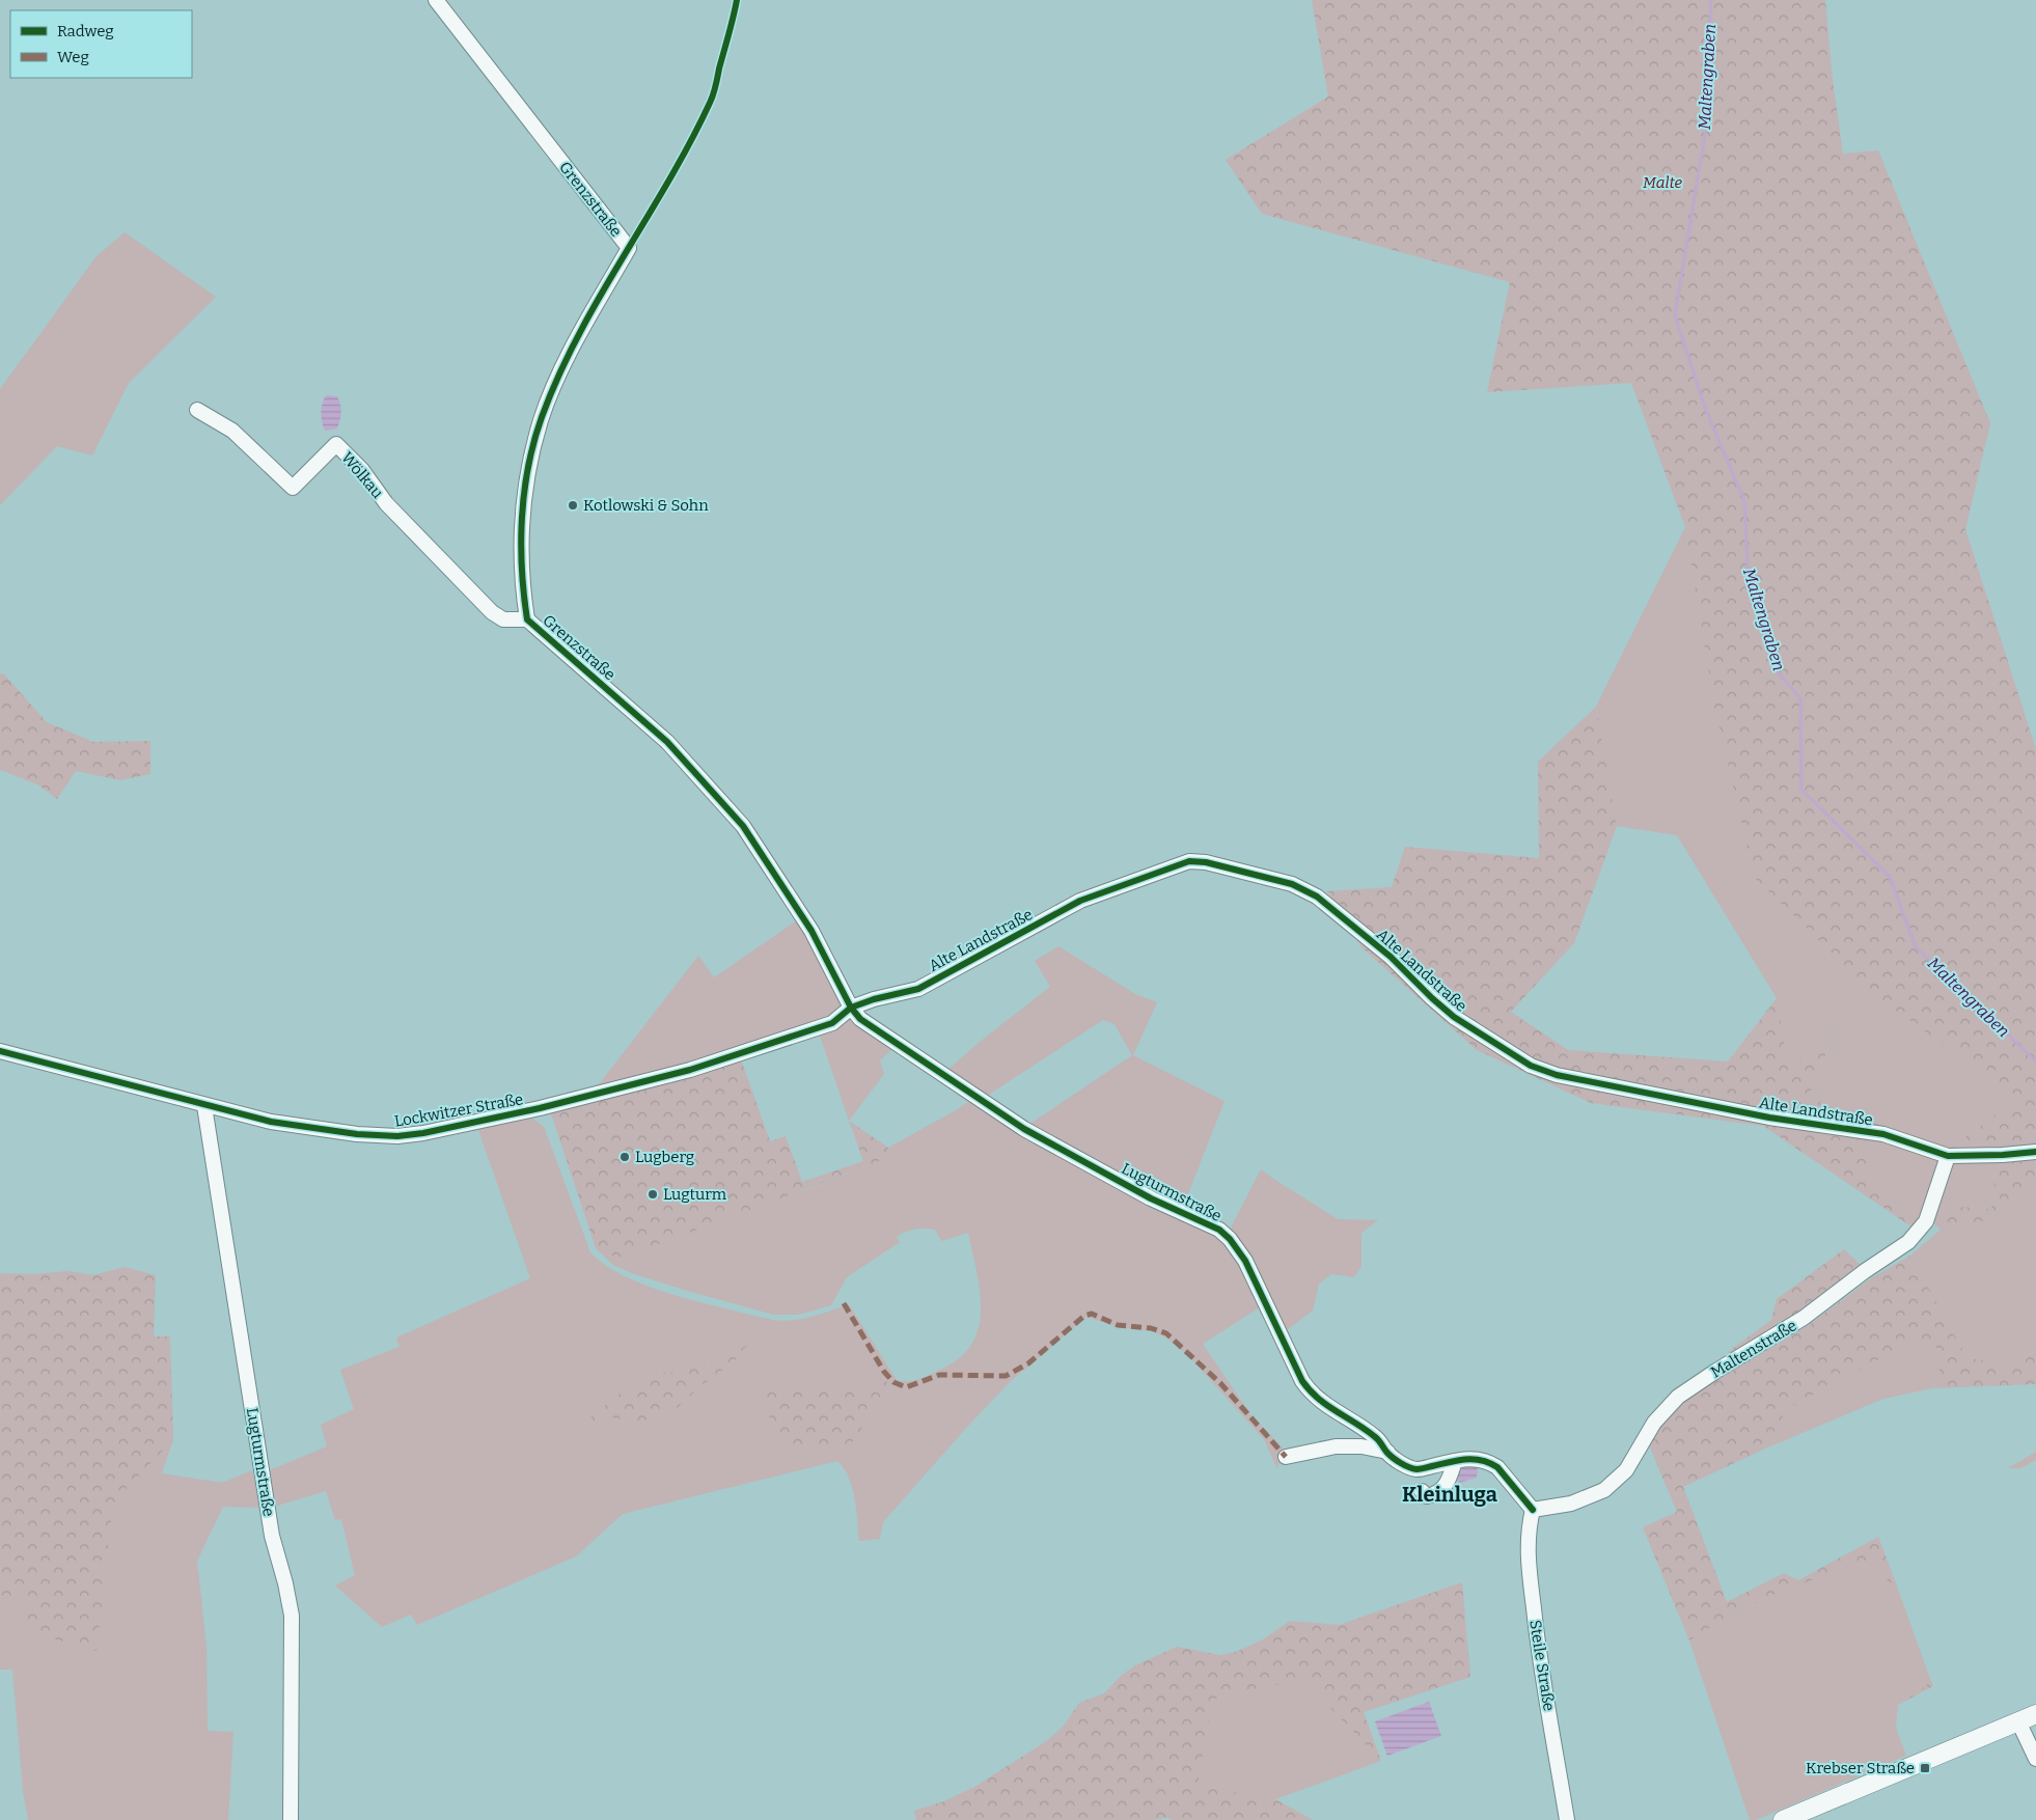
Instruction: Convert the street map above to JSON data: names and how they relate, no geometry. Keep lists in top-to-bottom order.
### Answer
{
  "streets": {
    "street": [
      "Grenzstraße",
      "Wölkau",
      "Alte Landstraße",
      "Lockwitzer Straße",
      "Lugturmstraße",
      "Maltenstraße",
      "Steile Straße"
    ]
  },
  "crossings": [
    ["Grenzstraße", "Wölkau"],
    ["Grenzstraße", "Alte Landstraße"],
    ["Grenzstraße", "Lockwitzer Straße"],
    ["Grenzstraße", "Lugturmstraße"],
    ["Alte Landstraße", "Lockwitzer Straße"],
    ["Alte Landstraße", "Lugturmstraße"],
    ["Alte Landstraße", "Maltenstraße"],
    ["Lockwitzer Straße", "Lugturmstraße"],
    ["Maltenstraße", "Steile Straße"]
  ],
  "districts": ["Kleinluga"],
  "water": ["Maltengraben"],
  "parks": ["Malte"],
  "places": {
    "other": ["Kotlowski & Sohn", "Lugberg", "Lugturm"],
    "transit": ["Krebser Straße"]
  },
  "legend": ["Radweg", "Weg"]
}
